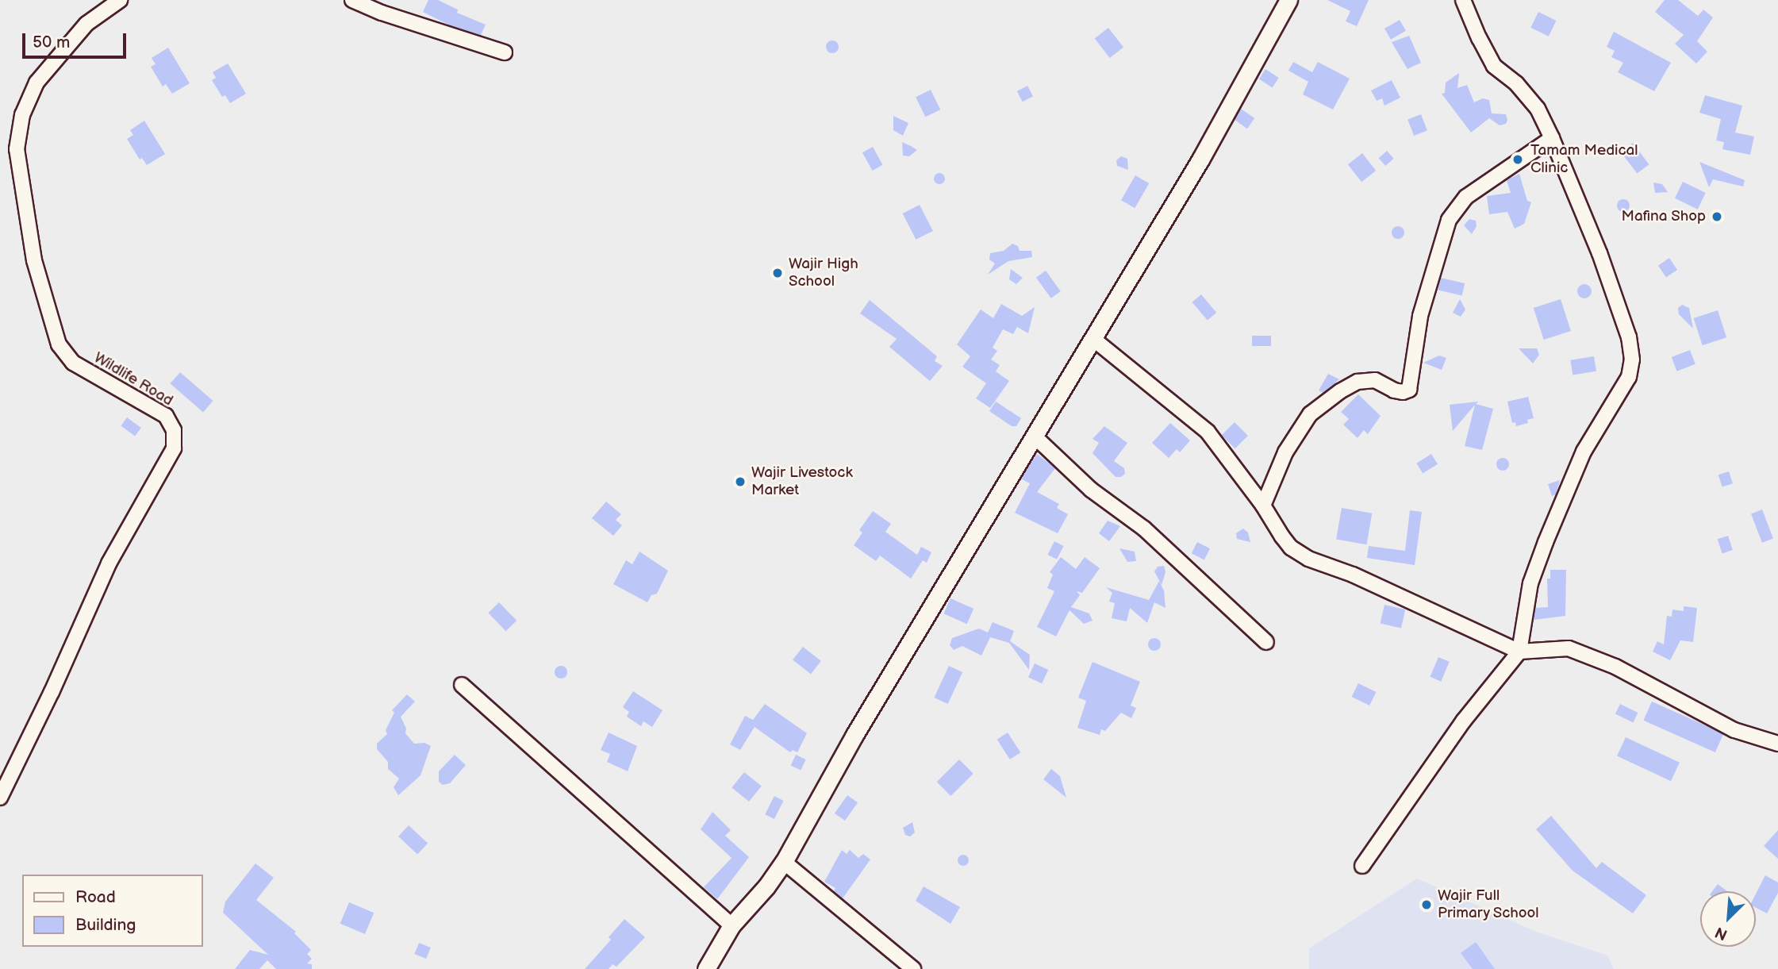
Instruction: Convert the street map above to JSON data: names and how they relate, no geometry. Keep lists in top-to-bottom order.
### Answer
{
  "streets": {
    "street": ["Wildlife Road"]
  },
  "places": [
    "Tamam Medical Clinic",
    "Mafina Shop",
    "Wajir High School",
    "Wajir Livestock Market",
    "Wajir Full Primary School"
  ],
  "legend": ["Road", "Building"],
  "scale_bar": "50 m",
  "north": "bottom left"
}
